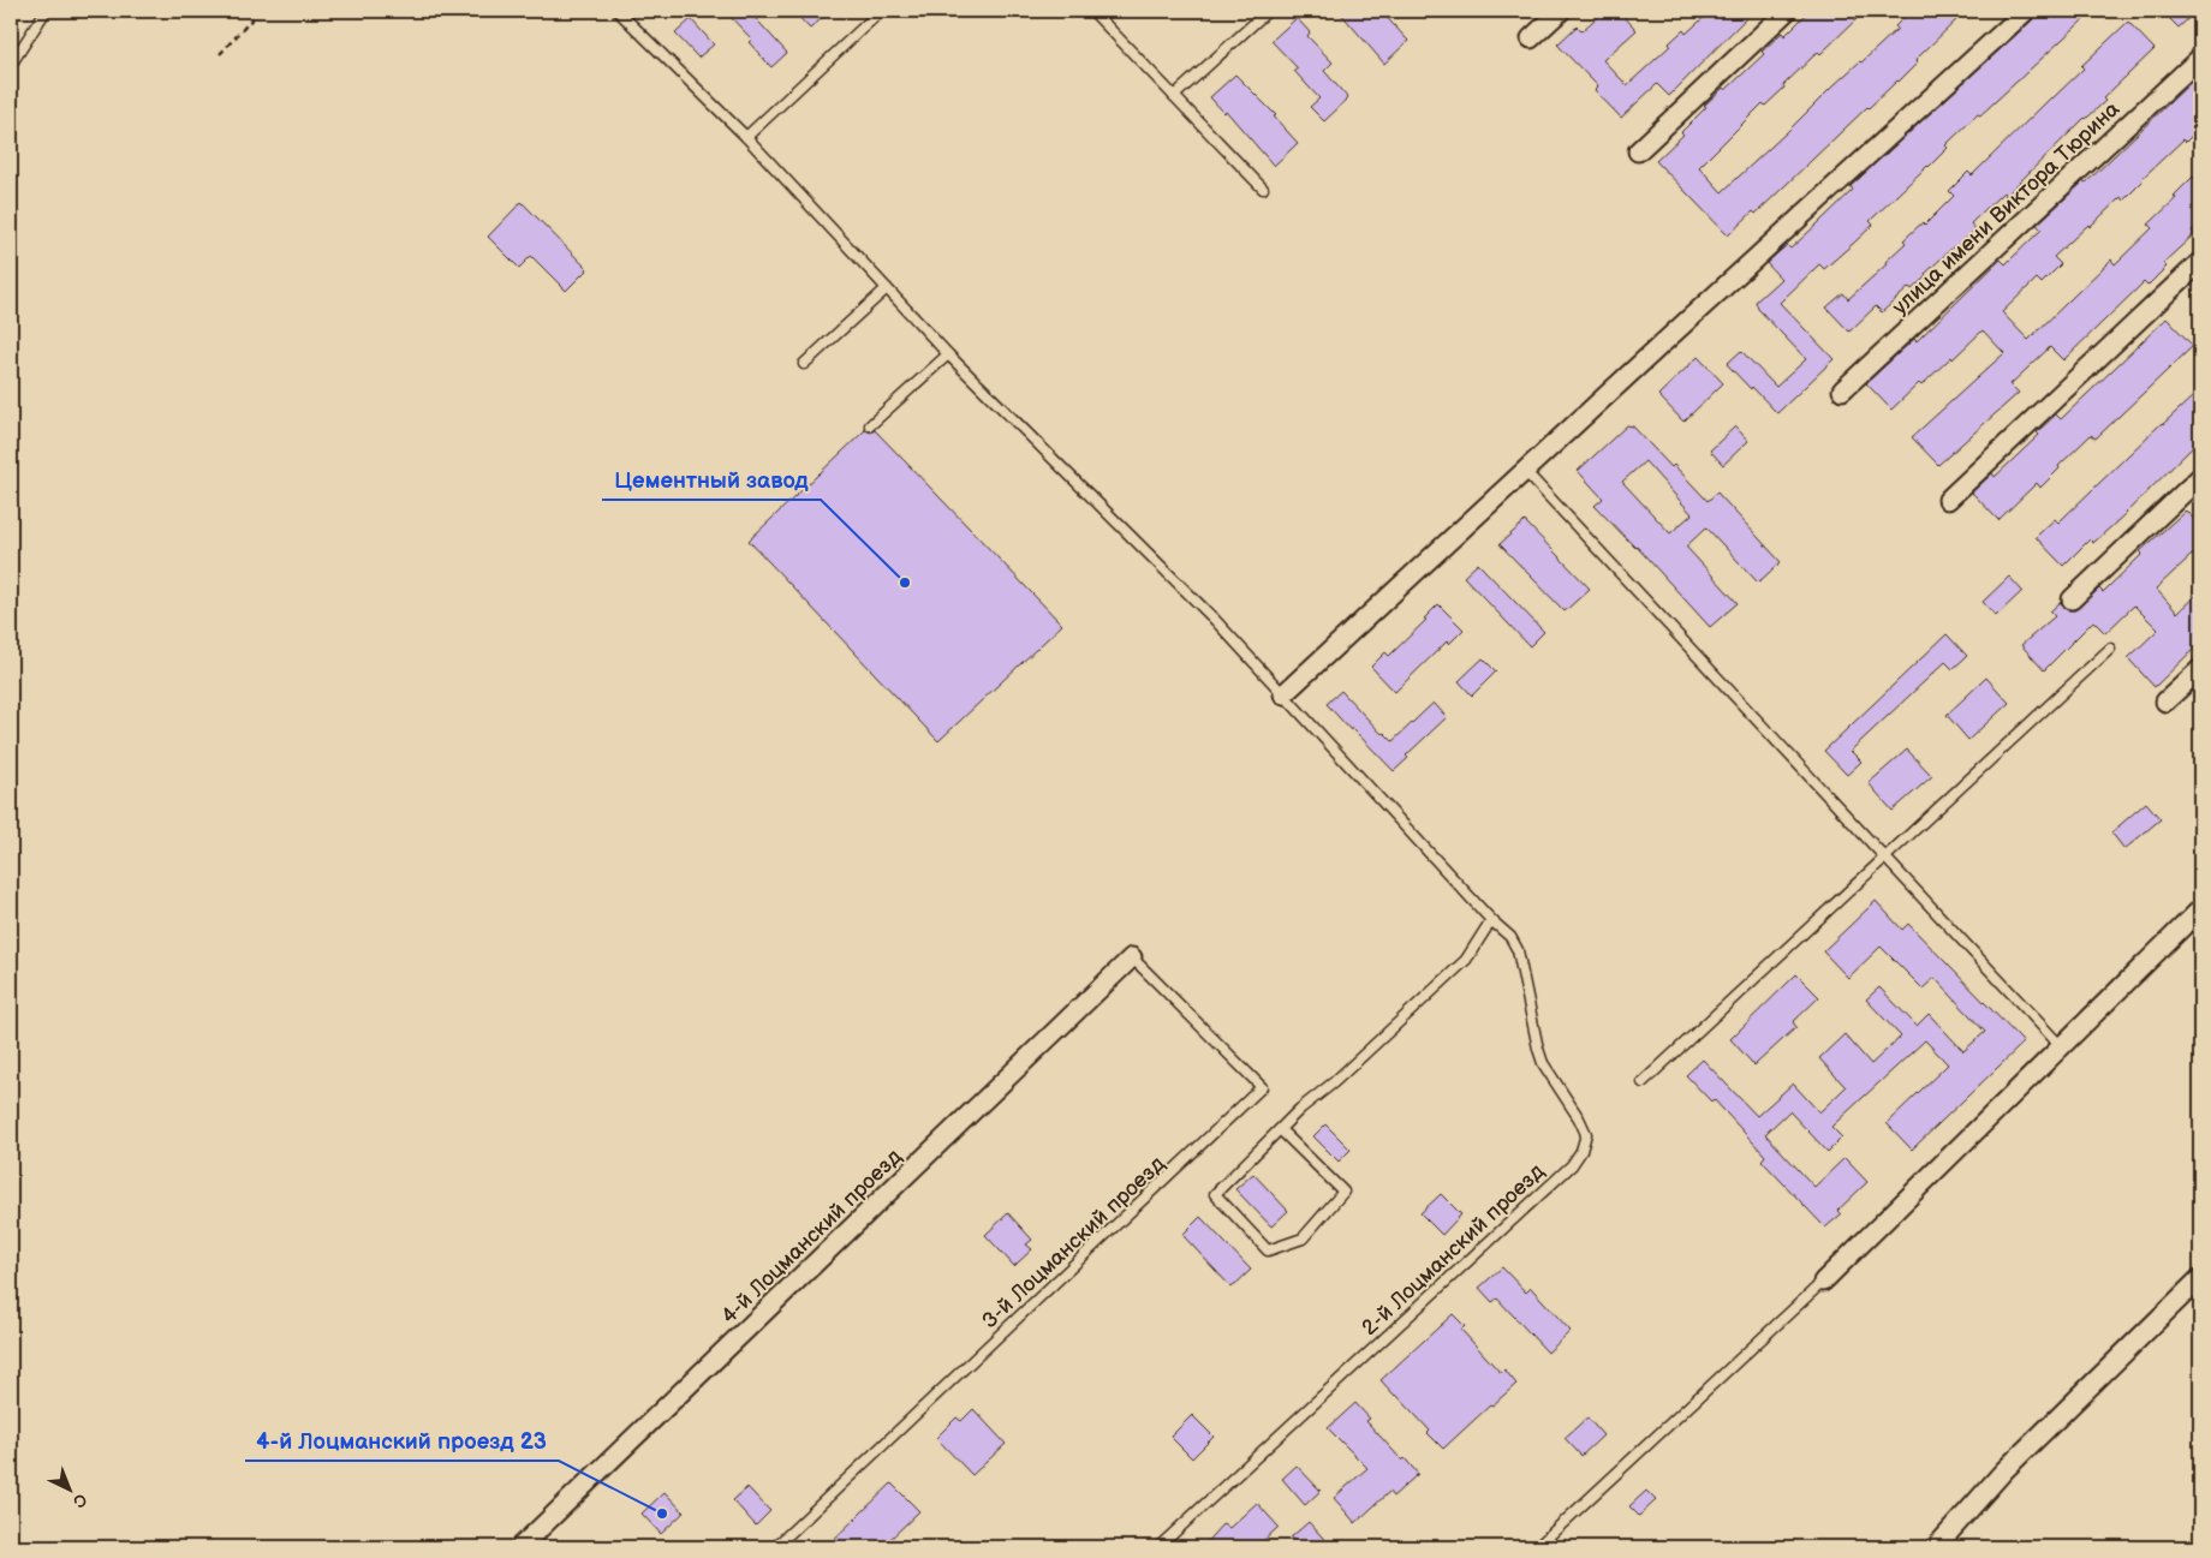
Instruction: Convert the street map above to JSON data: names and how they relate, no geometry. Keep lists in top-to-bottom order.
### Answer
{
  "streets": {
    "street": ["улица имени Виктора Тюрина", "4-й Лоцманский проезд"],
    "lane": ["3-й Лоцманский проезд", "2-й Лоцманский проезд"]
  },
  "crossings": [
    ["4-й Лоцманский проезд", "3-й Лоцманский проезд"]
  ],
  "places": ["Цементный завод", "4-й Лоцманский проезд 23"],
  "north": "bottom right"
}
